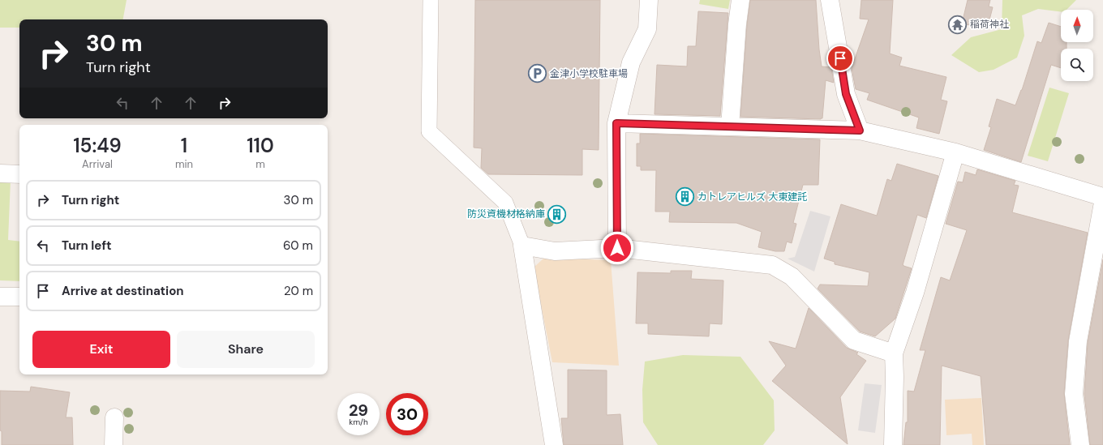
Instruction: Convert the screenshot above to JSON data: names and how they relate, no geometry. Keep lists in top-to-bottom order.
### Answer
{
  "places": {
    "temple": ["稲荷神社"],
    "parking": ["金津小学校駐車場"],
    "building": ["カトレアヒルズ 大東建託", "防災資機材格納庫"]
  },
  "north": "top",
  "page": {
    "turn": ["30 m", "Turn right"],
    "eta": [
      "15:49",
      "Arrival",
      "1",
      "min",
      "110",
      "m"
    ],
    "list": [
      {
        "name": "Turn right",
        "value": "30 m"
      },
      {
        "name": "Turn left",
        "value": "60 m"
      },
      {
        "name": "Arrive at destination",
        "value": "20 m"
      }
    ],
    "buttons": ["Exit", "Share"],
    "speed": "29 km/h",
    "limit": "30"
  }
}
